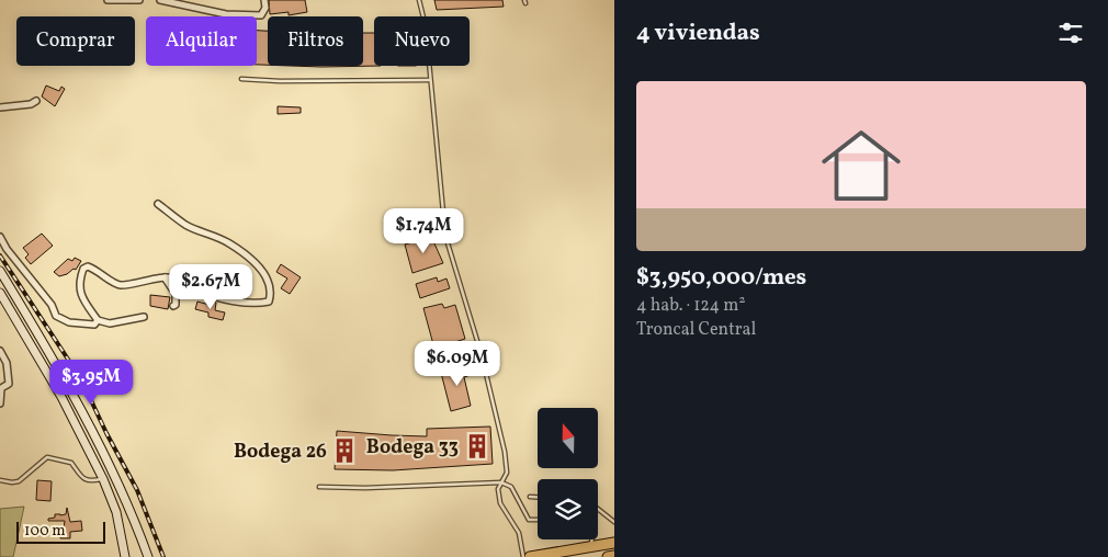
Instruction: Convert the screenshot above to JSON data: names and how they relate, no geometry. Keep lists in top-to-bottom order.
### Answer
{
  "places": {
    "building": ["Bodega 33", "Bodega 26"]
  },
  "scale_bar": "100 m",
  "north": "top",
  "page": {
    "heading": "4 viviendas",
    "chip": [
      "Comprar",
      "Alquilar",
      "Filtros",
      "Nuevo"
    ],
    "list": [
      {
        "name": "$3,950,000/mes",
        "note": "4 hab. · 124 m² · Troncal Central"
      }
    ],
    "price": [
      "$1.74M",
      "$2.67M",
      "$6.09M",
      "$3.95M"
    ],
    "scale": "100 m"
  }
}
